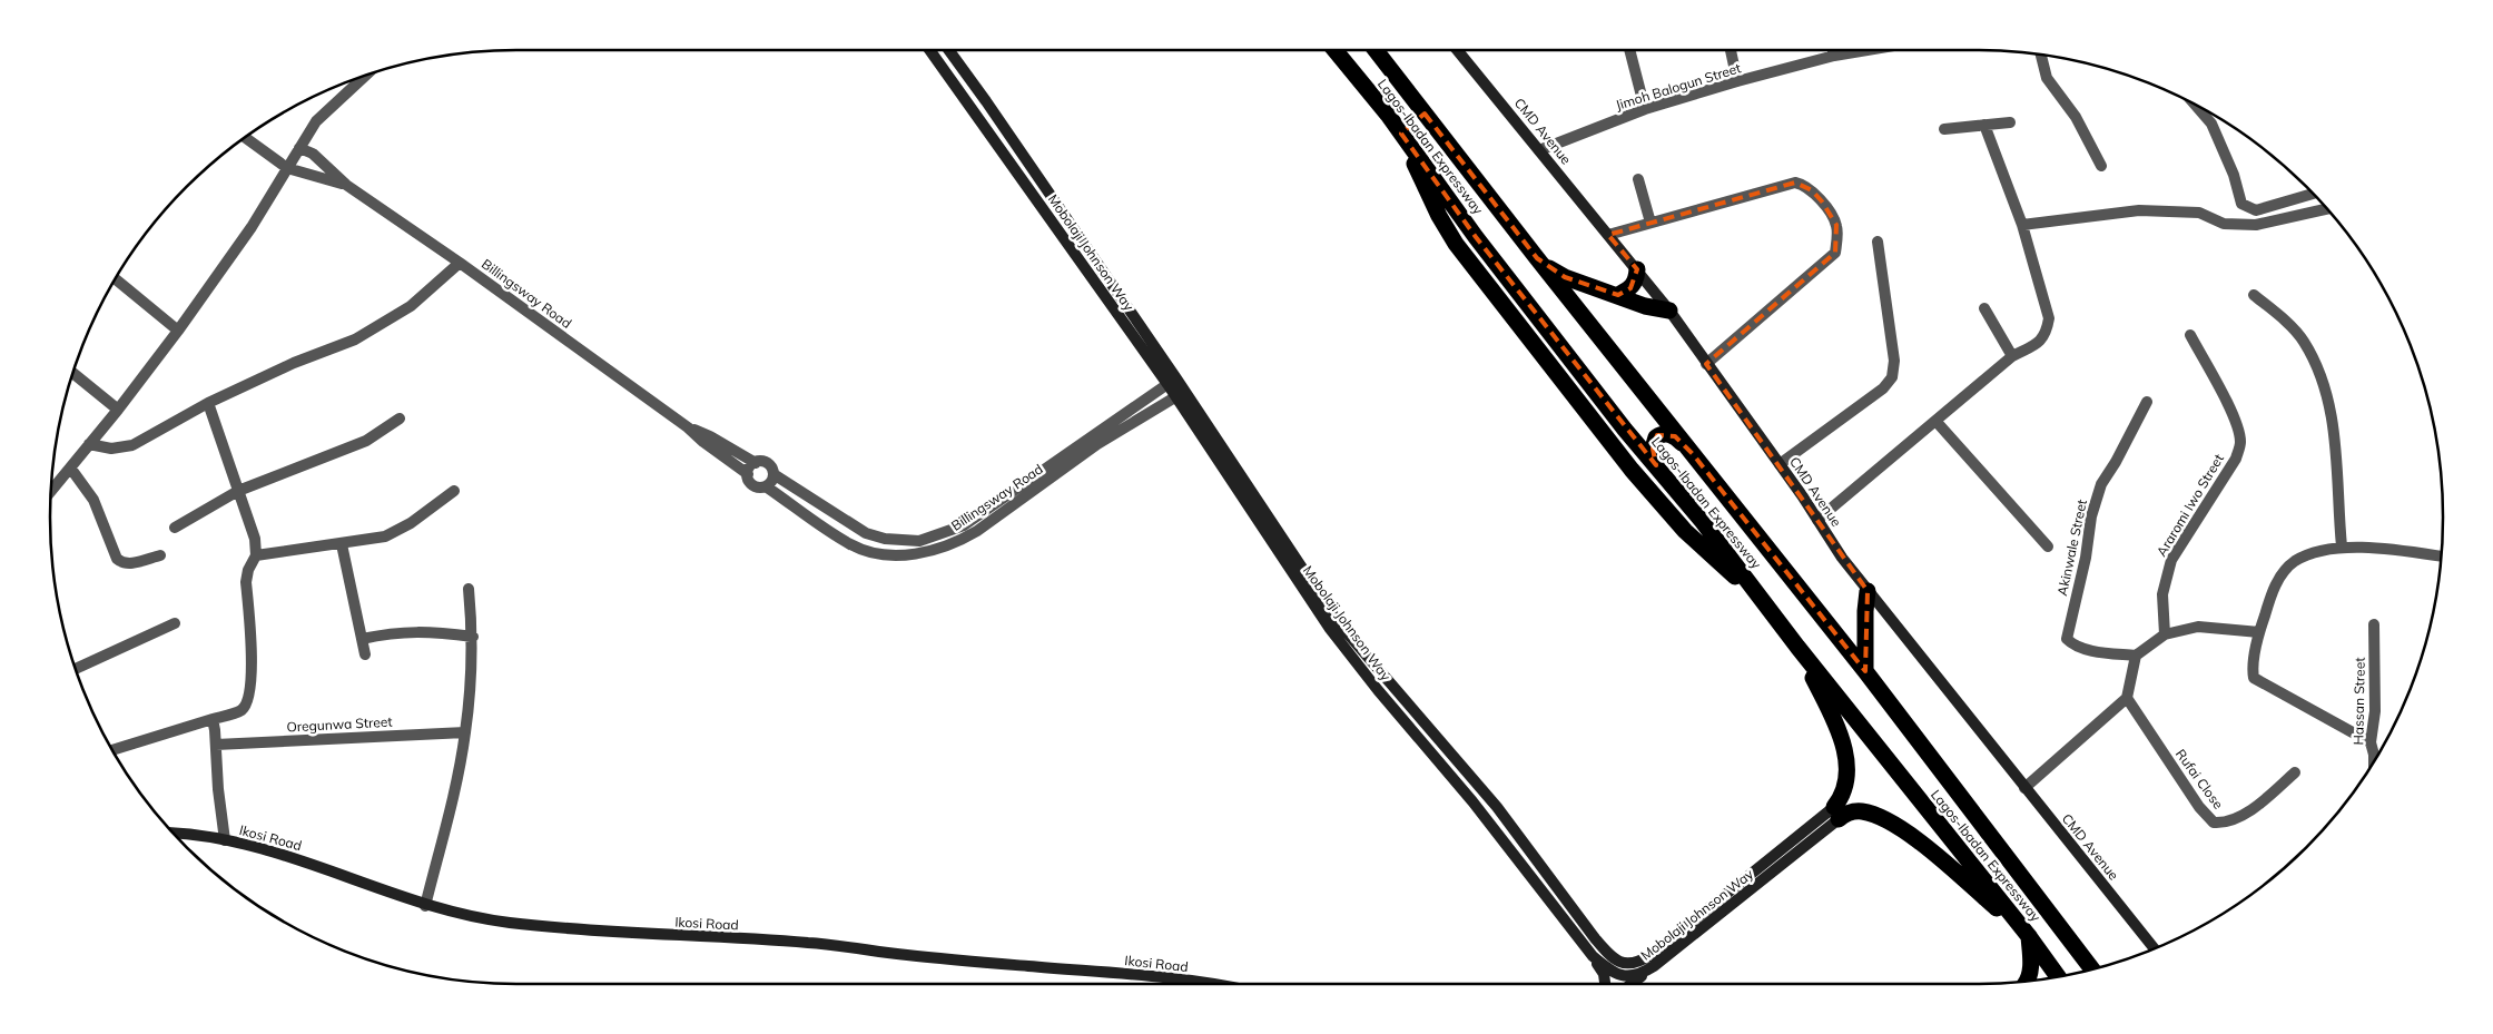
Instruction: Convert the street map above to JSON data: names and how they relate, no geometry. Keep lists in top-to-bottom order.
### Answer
{
  "streets": {
    "highway": ["Lagos-Ibadan Expressway"],
    "street": [
      "Jimoh Balogun Street",
      "CMD Avenue",
      "Mobolaji Johnson Way",
      "Billingsway Road",
      "Araromi Iwo Street",
      "Akinwale Street",
      "Hassan Street",
      "Oregunwa Street",
      "Rufai Close",
      "Ikosi Road"
    ]
  },
  "crossings": [
    ["Jimoh Balogun Street", "CMD Avenue"],
    ["Mobolaji Johnson Way", "Billingsway Road"]
  ]
}
